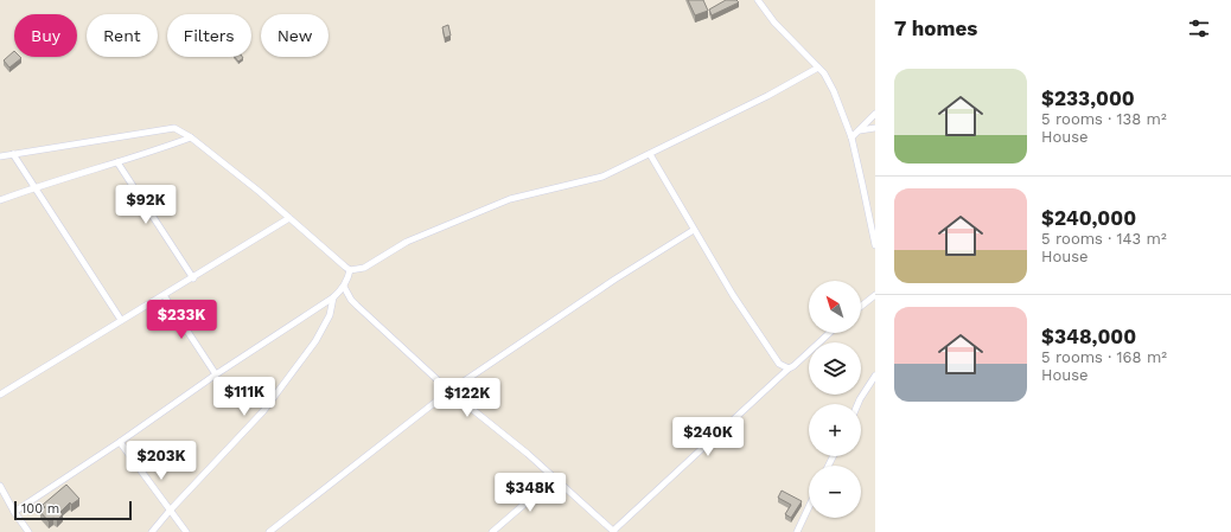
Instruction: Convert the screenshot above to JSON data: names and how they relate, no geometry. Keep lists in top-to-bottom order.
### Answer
{
  "scale_bar": "100 m",
  "north": "top left",
  "page": {
    "heading": "7 homes",
    "chip": [
      "Buy",
      "Rent",
      "Filters",
      "New"
    ],
    "list": [
      {
        "name": "$233,000",
        "note": "5 rooms · 138 m² · House"
      },
      {
        "name": "$240,000",
        "note": "5 rooms · 143 m² · House"
      },
      {
        "name": "$348,000",
        "note": "5 rooms · 168 m² · House"
      }
    ],
    "price": [
      "$92K",
      "$233K",
      "$111K",
      "$122K",
      "$240K",
      "$203K",
      "$348K"
    ],
    "map_buttons": ["+", "−"],
    "scale": "100 m"
  }
}
